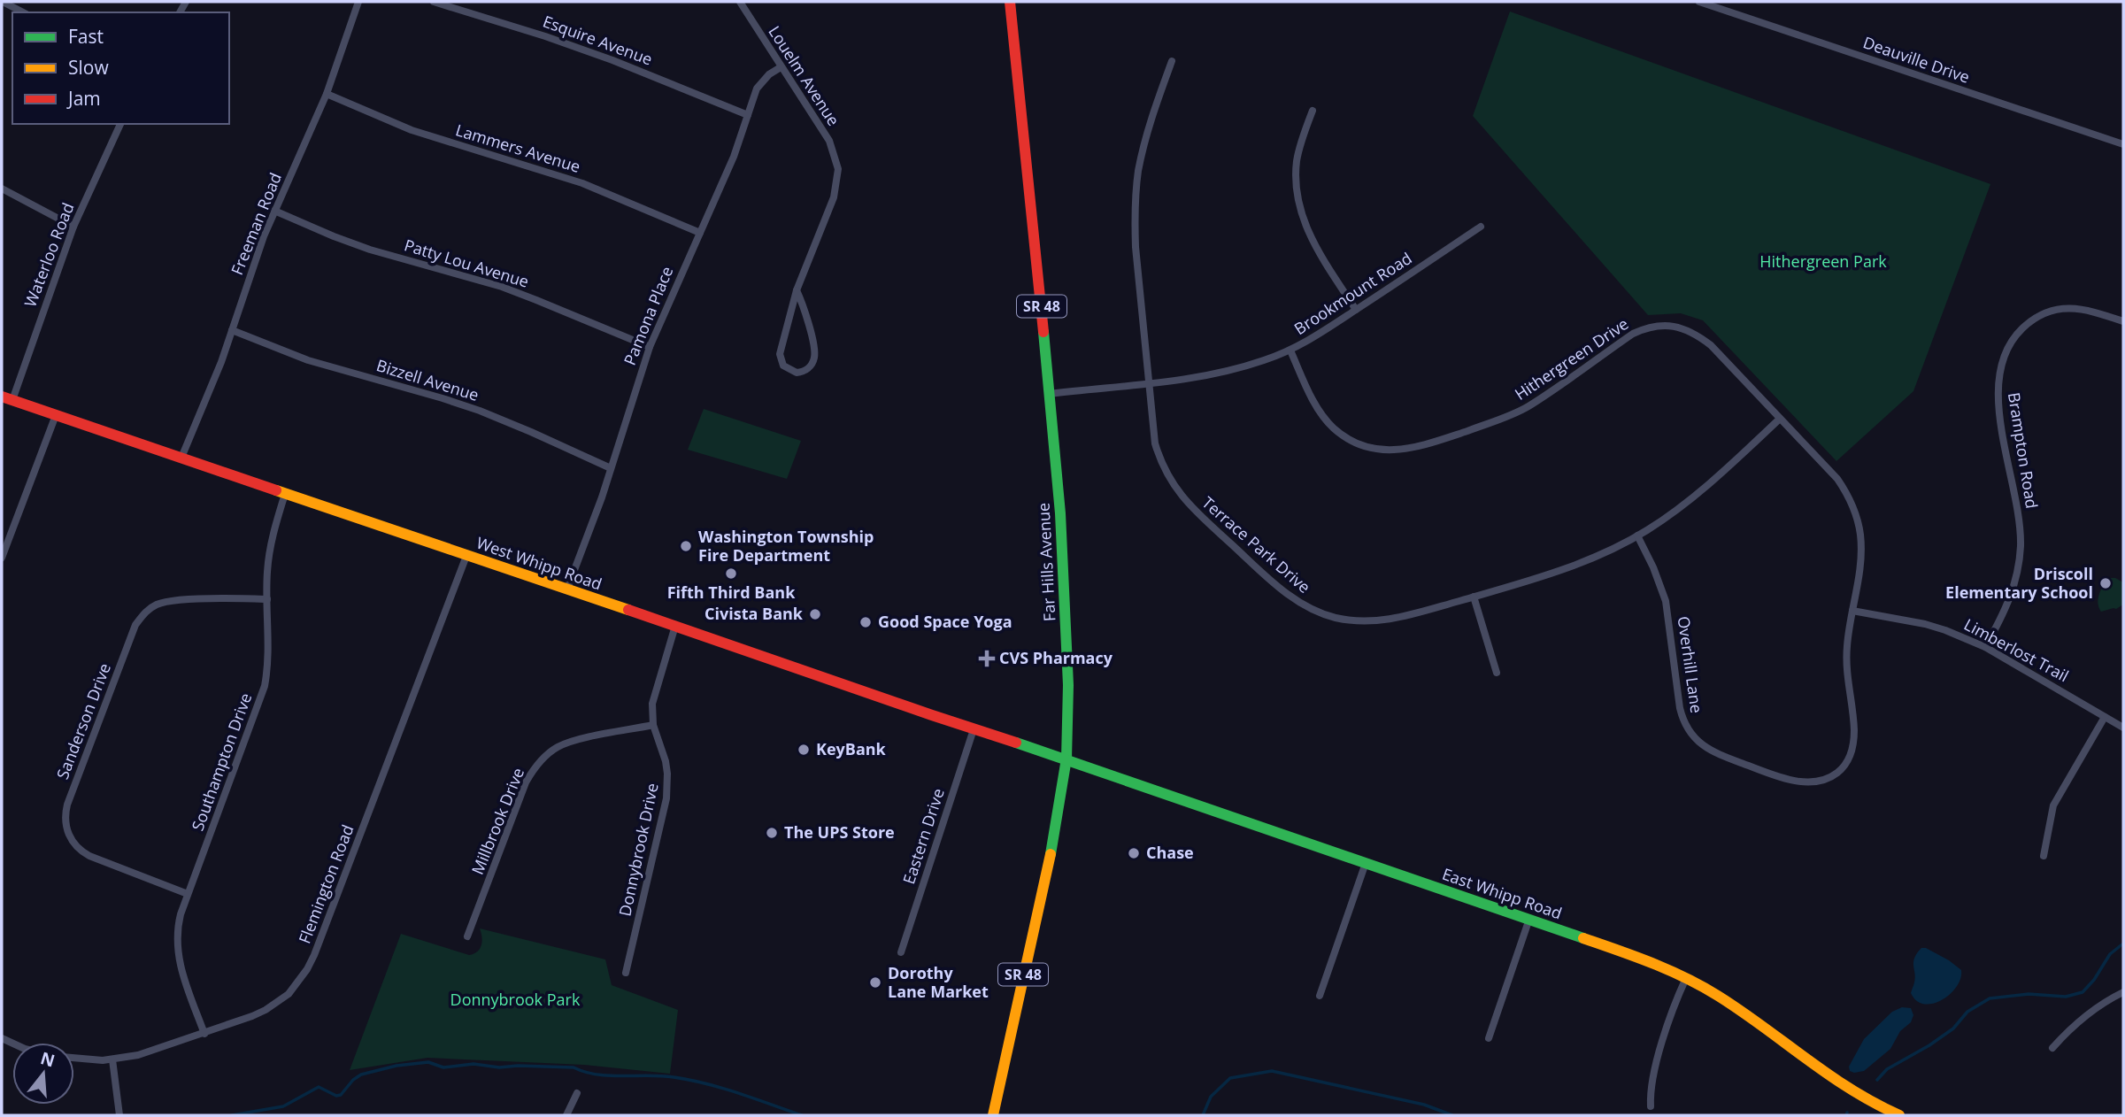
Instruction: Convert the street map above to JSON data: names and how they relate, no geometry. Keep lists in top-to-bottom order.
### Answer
{
  "streets": {
    "main road": [
      "SR 48",
      "Far Hills Avenue",
      "West Whipp Road",
      "East Whipp Road"
    ],
    "street": [
      "Esquire Avenue",
      "Deauville Drive",
      "Louelm Avenue",
      "Lammers Avenue",
      "Freeman Road",
      "Waterloo Road",
      "Patty Lou Avenue",
      "Brookmount Road",
      "Pamona Place",
      "Hithergreen Drive",
      "Bizzell Avenue",
      "Brampton Road",
      "Terrace Park Drive",
      "Limberlost Trail",
      "Overhill Lane",
      "Sanderson Drive",
      "Southampton Drive",
      "Millbrook Drive",
      "Eastern Drive",
      "Donnybrook Drive",
      "Flemington Road"
    ]
  },
  "crossings": [
    ["Esquire Avenue", "Pamona Place"],
    ["Louelm Avenue", "Pamona Place"],
    ["Lammers Avenue", "Freeman Road"],
    ["Lammers Avenue", "Pamona Place"],
    ["Freeman Road", "Patty Lou Avenue"],
    ["Freeman Road", "Bizzell Avenue"],
    ["Freeman Road", "West Whipp Road"],
    ["Waterloo Road", "West Whipp Road"],
    ["Patty Lou Avenue", "Pamona Place"],
    ["Brookmount Road", "Hithergreen Drive"],
    ["Brookmount Road", "Terrace Park Drive"],
    ["Brookmount Road", "Far Hills Avenue"],
    ["Pamona Place", "Bizzell Avenue"],
    ["Pamona Place", "West Whipp Road"],
    ["Hithergreen Drive", "Terrace Park Drive"],
    ["Hithergreen Drive", "Limberlost Trail"],
    ["Hithergreen Drive", "Overhill Lane"],
    ["Brampton Road", "Limberlost Trail"],
    ["Terrace Park Drive", "Overhill Lane"],
    ["Far Hills Avenue", "West Whipp Road"],
    ["Far Hills Avenue", "East Whipp Road"],
    ["West Whipp Road", "Southampton Drive"],
    ["West Whipp Road", "Eastern Drive"],
    ["West Whipp Road", "Donnybrook Drive"],
    ["West Whipp Road", "Flemington Road"],
    ["West Whipp Road", "East Whipp Road"],
    ["Limberlost Trail", "Overhill Lane"],
    ["Sanderson Drive", "Southampton Drive"],
    ["Southampton Drive", "Flemington Road"],
    ["Millbrook Drive", "Donnybrook Drive"]
  ],
  "parks": ["Hithergreen Park", "Donnybrook Park"],
  "places": {
    "other": [
      "Washington Township Fire Department",
      "Fifth Third Bank",
      "Driscoll Elementary School",
      "Civista Bank",
      "Good Space Yoga",
      "KeyBank",
      "The UPS Store",
      "Chase",
      "Dorothy Lane Market"
    ],
    "health": ["CVS Pharmacy"]
  },
  "legend": ["Fast", "Slow", "Jam"],
  "north": "top"
}
